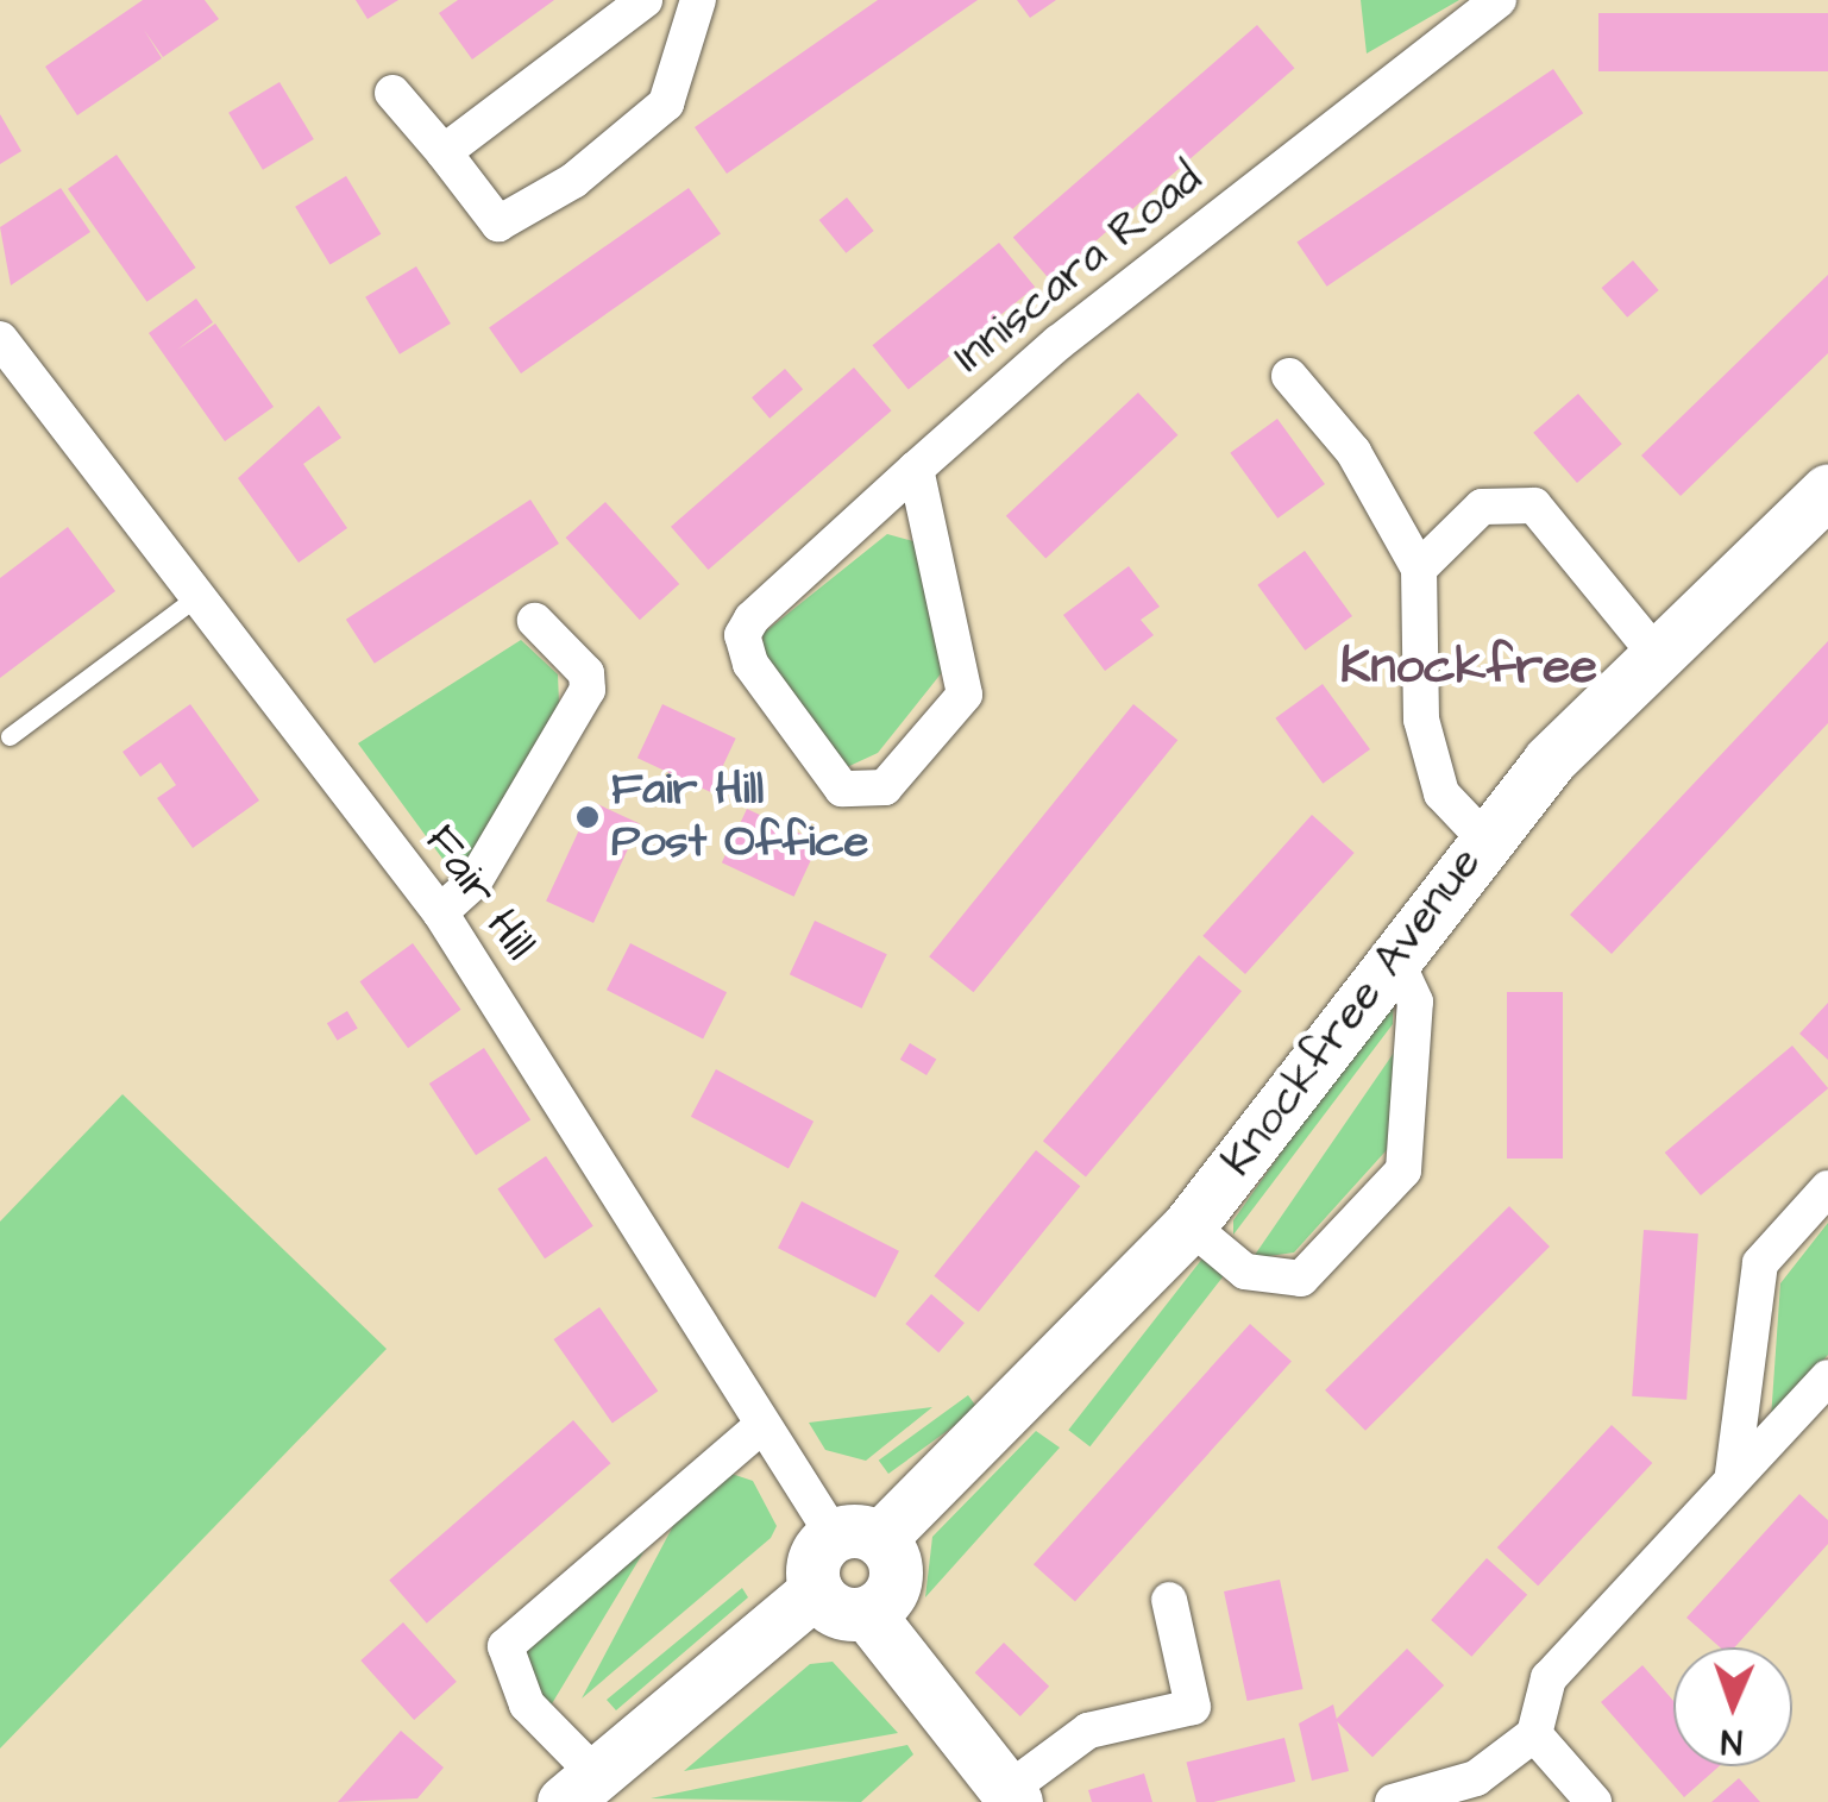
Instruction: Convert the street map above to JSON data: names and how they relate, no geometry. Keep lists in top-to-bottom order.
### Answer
{
  "streets": {
    "street": ["Inniscara Road", "Fair Hill", "Knockfree Avenue"]
  },
  "crossings": [
    ["Fair Hill", "Knockfree Avenue"]
  ],
  "districts": ["Knockfree"],
  "places": ["Fair Hill Post Office"],
  "north": "bottom"
}
